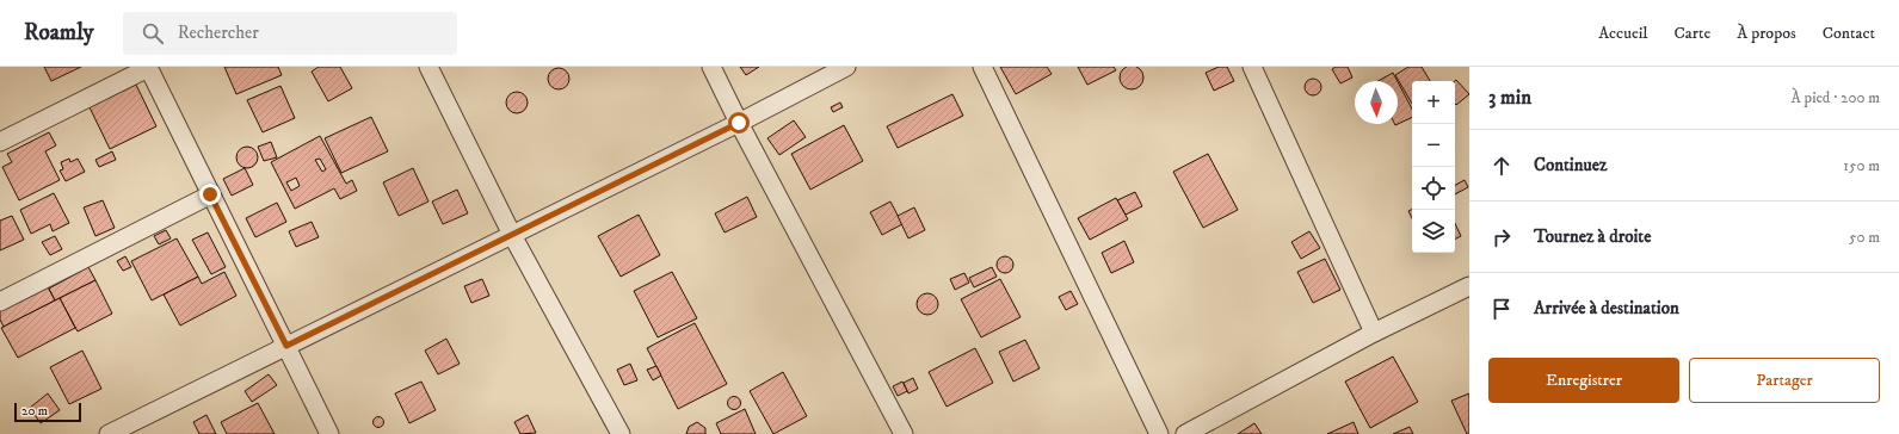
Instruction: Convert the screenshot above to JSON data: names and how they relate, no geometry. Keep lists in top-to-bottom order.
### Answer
{
  "scale_bar": "20 m",
  "north": "bottom",
  "page": {
    "header": "Roamly",
    "search": "Rechercher",
    "nav": [
      "Accueil",
      "Carte",
      "À propos",
      "Contact"
    ],
    "heading": ["3 min", "À pied · 200 m"],
    "map_buttons": ["+", "−"],
    "list": [
      ["Continuez", "150 m"],
      ["Tournez à droite", "50 m"],
      "Arrivée à destination"
    ],
    "buttons": ["Enregistrer", "Partager"],
    "scale": "20 m"
  }
}
